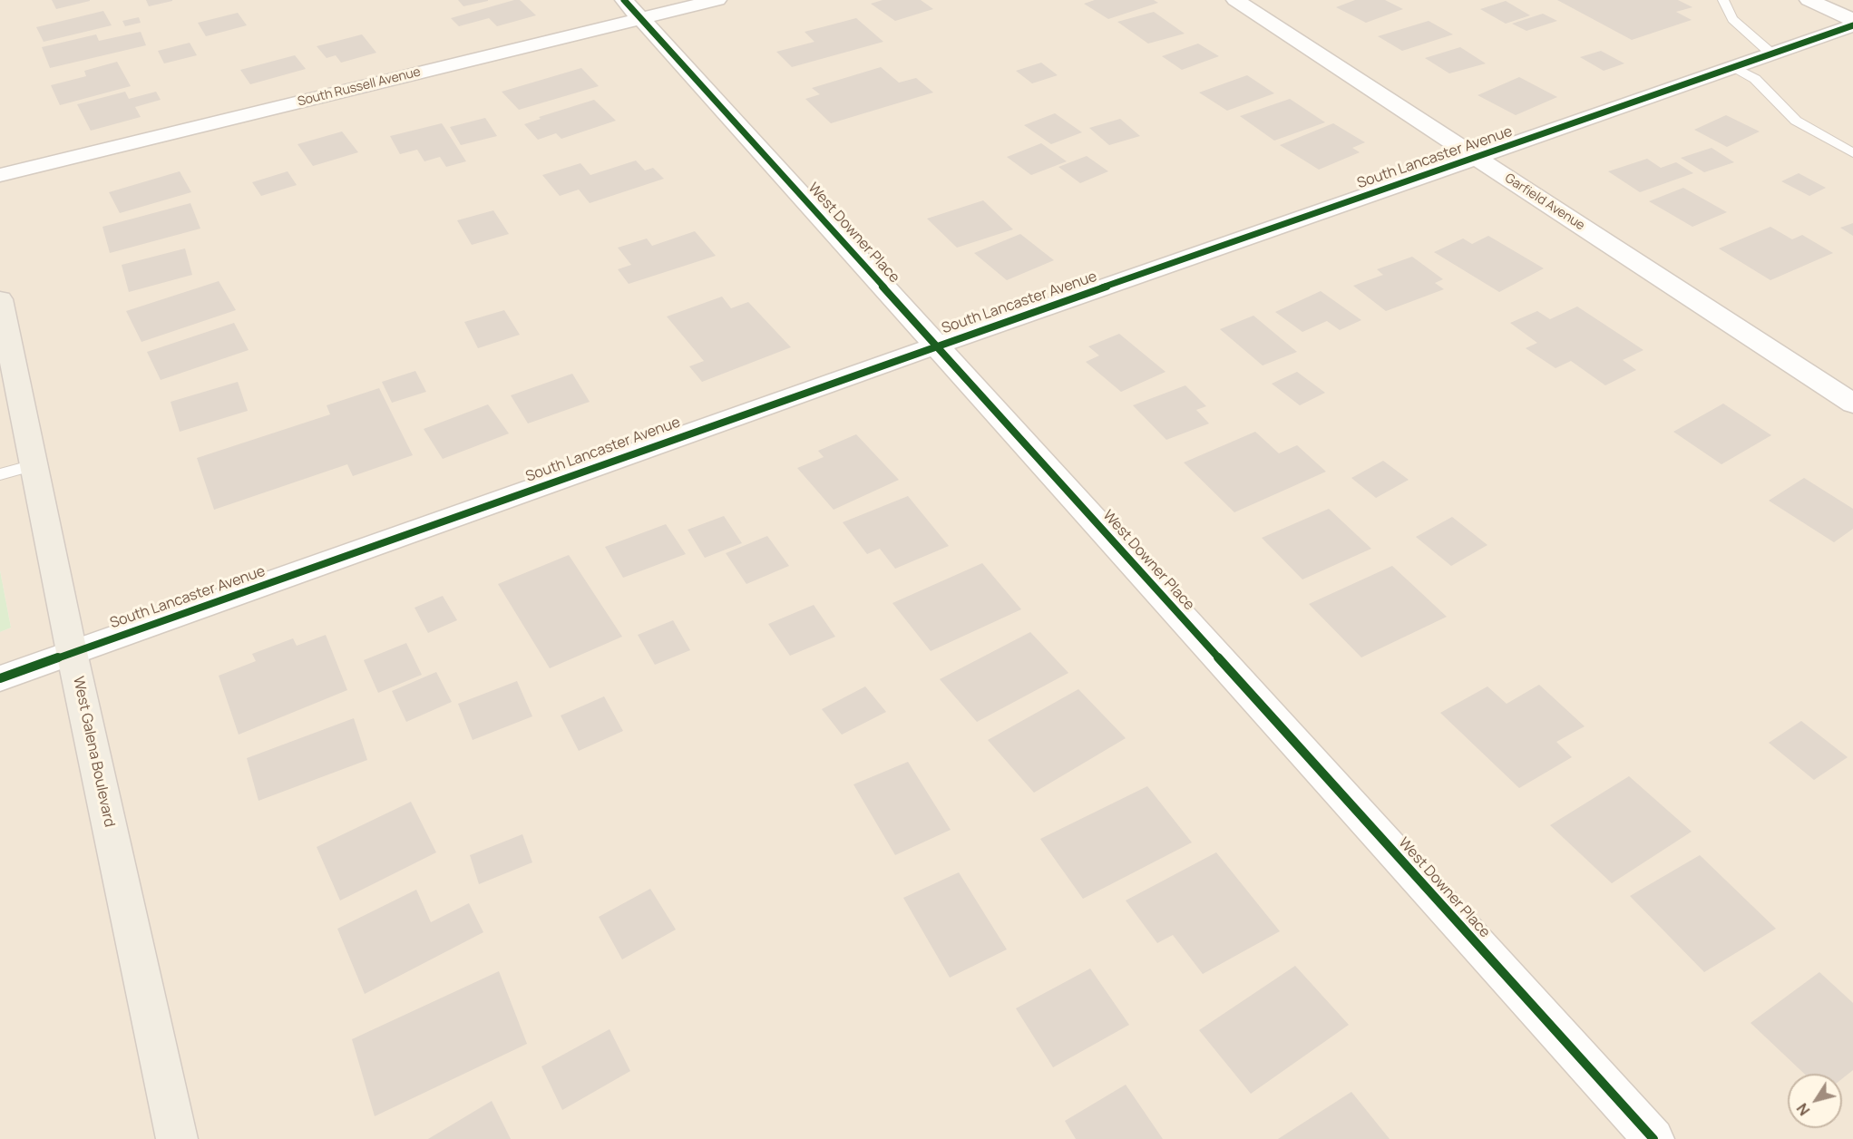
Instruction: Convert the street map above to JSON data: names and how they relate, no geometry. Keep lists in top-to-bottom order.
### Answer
{
  "streets": {
    "main road": ["West Galena Boulevard"],
    "street": [
      "South Russell Avenue",
      "South Lancaster Avenue",
      "Garfield Avenue",
      "West Downer Place"
    ]
  },
  "crossings": [
    ["South Russell Avenue", "West Downer Place"],
    ["South Lancaster Avenue", "Garfield Avenue"],
    ["South Lancaster Avenue", "West Downer Place"],
    ["South Lancaster Avenue", "West Galena Boulevard"]
  ],
  "north": "bottom left"
}
